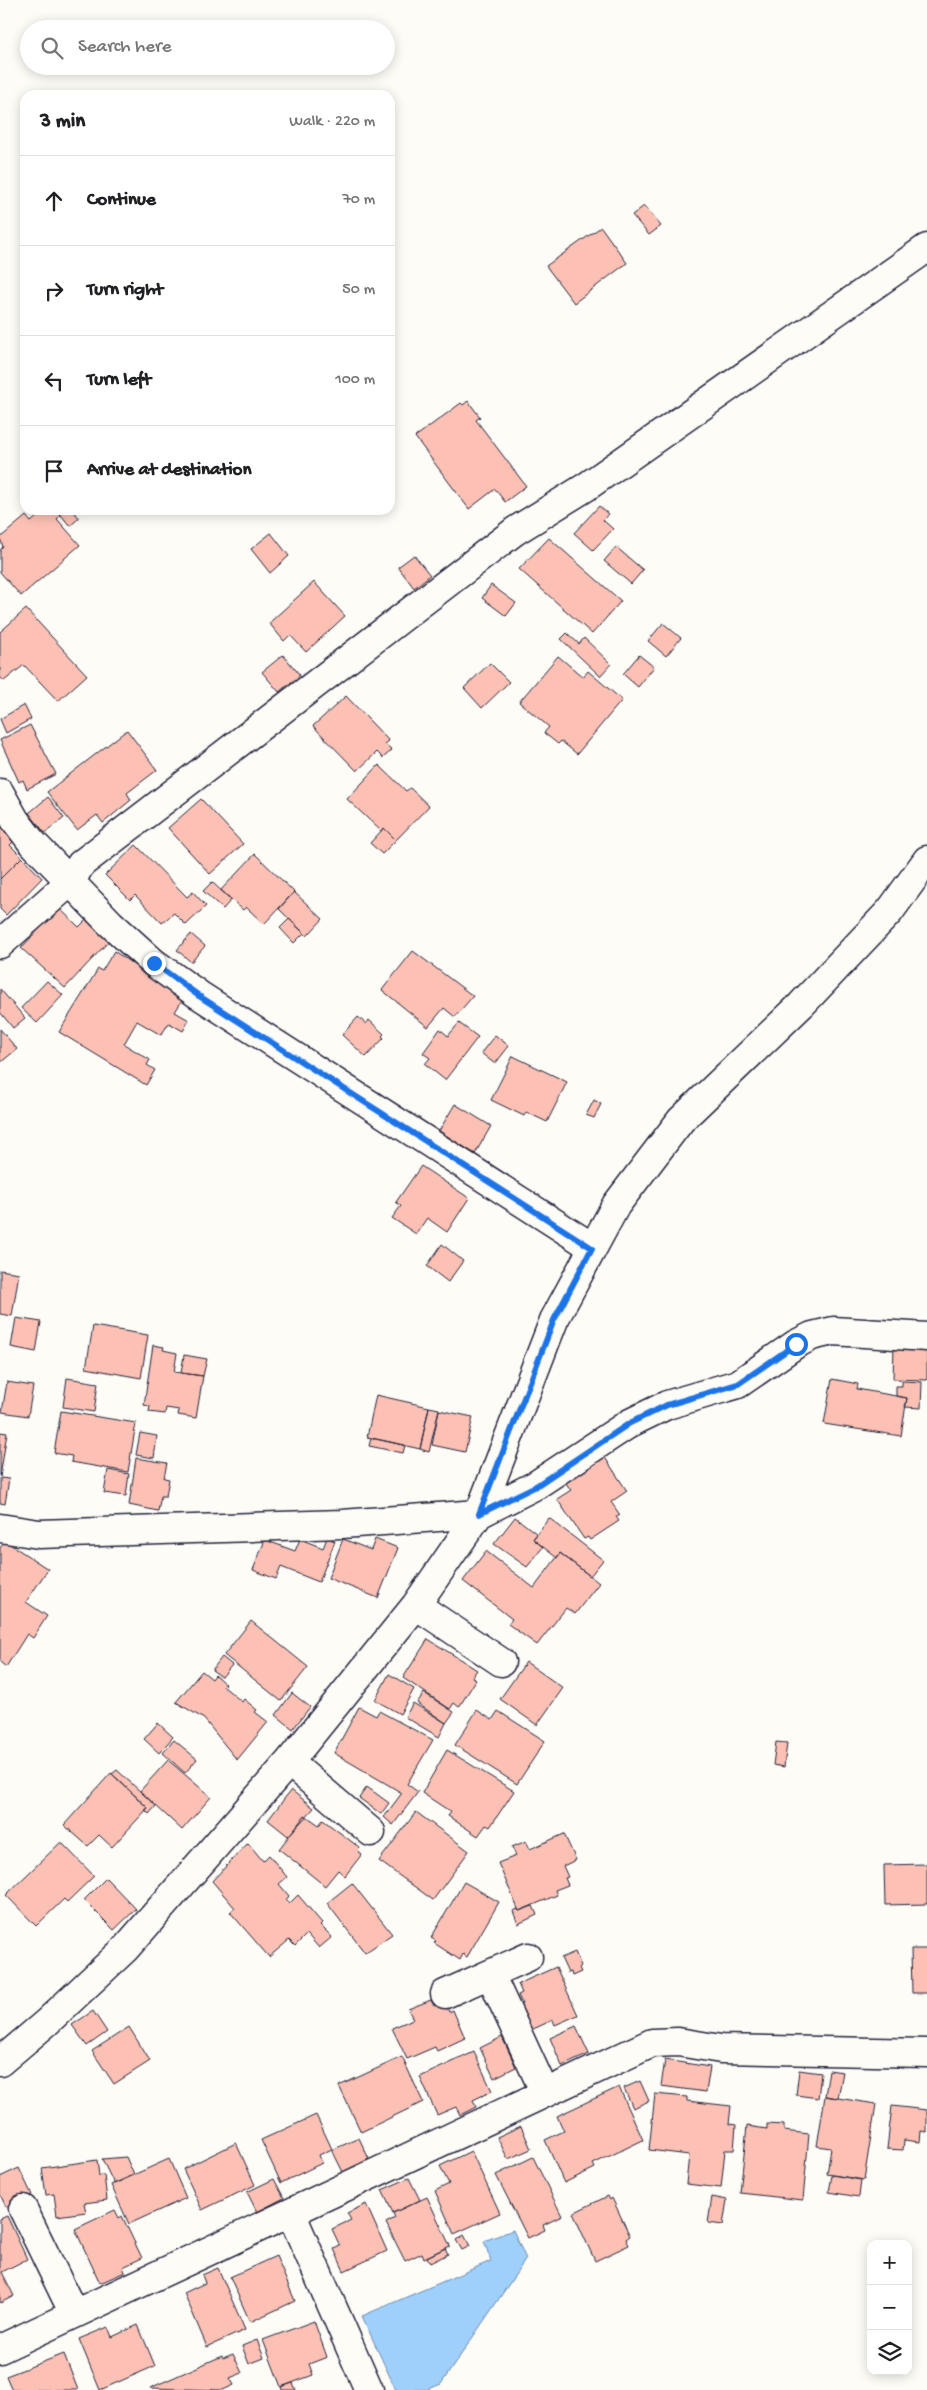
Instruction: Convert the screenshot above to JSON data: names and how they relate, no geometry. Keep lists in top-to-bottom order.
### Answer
{
  "page": {
    "search": "Search here",
    "heading": ["3 min", "Walk · 220 m"],
    "list": [
      ["Continue", "70 m"],
      ["Turn right", "50 m"],
      ["Turn left", "100 m"],
      "Arrive at destination"
    ],
    "map_buttons": ["+", "−"]
  }
}
